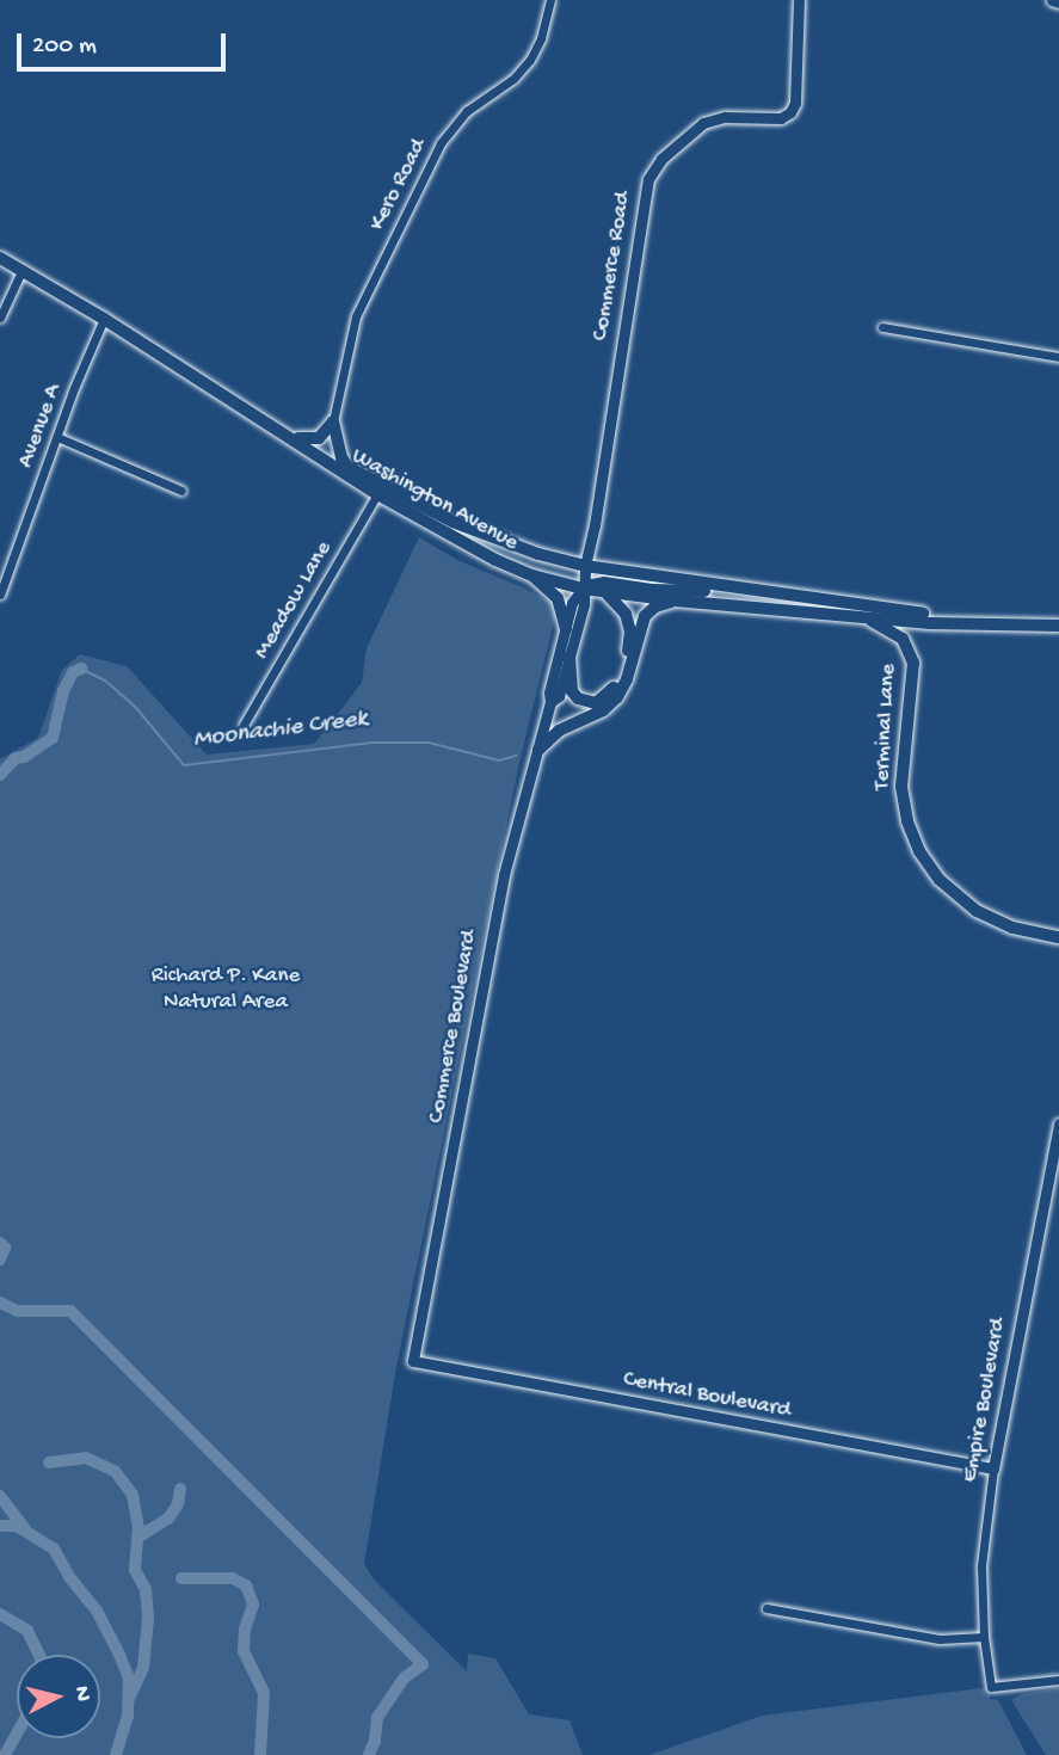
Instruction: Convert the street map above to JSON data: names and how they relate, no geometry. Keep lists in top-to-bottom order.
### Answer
{
  "streets": {
    "main road": ["Washington Avenue", "Terminal Lane"],
    "street": [
      "Kero Road",
      "Commerce Road",
      "Avenue A",
      "Meadow Lane",
      "Commerce Boulevard",
      "Central Boulevard",
      "Empire Boulevard"
    ]
  },
  "crossings": [
    ["Commerce Road", "Washington Avenue"],
    ["Commerce Road", "Commerce Boulevard"],
    ["Avenue A", "Washington Avenue"],
    ["Washington Avenue", "Meadow Lane"],
    ["Washington Avenue", "Terminal Lane"],
    ["Washington Avenue", "Commerce Boulevard"],
    ["Commerce Boulevard", "Central Boulevard"],
    ["Central Boulevard", "Empire Boulevard"]
  ],
  "water": ["Moonachie Creek"],
  "parks": ["Richard P. Kane Natural Area"],
  "scale_bar": "200 m",
  "north": "right"
}
